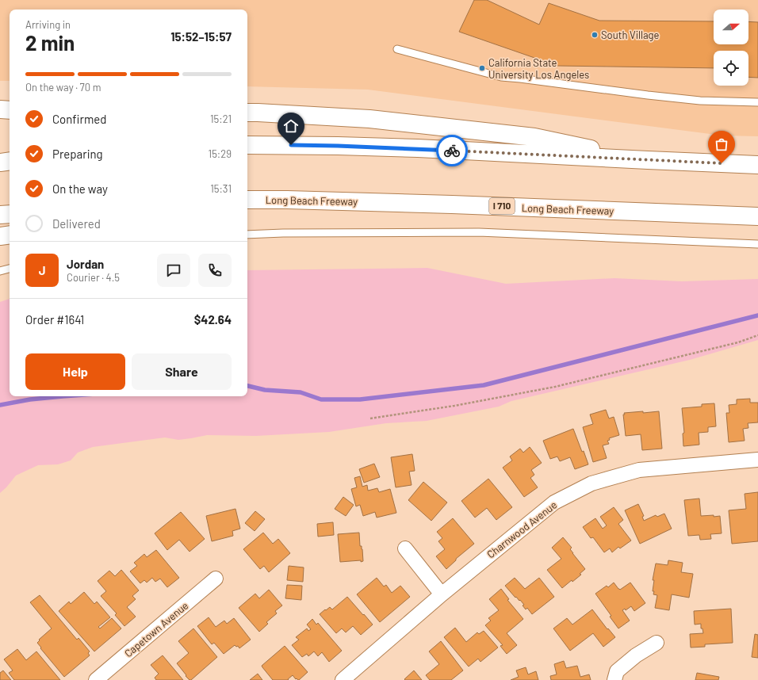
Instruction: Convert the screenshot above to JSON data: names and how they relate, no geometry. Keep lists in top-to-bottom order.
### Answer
{
  "streets": {
    "highway": ["Long Beach Freeway", "I 710"],
    "street": ["Charnwood Avenue", "Capetown Avenue"]
  },
  "places": ["South Village", "California State University Los Angeles"],
  "north": "right",
  "page": {
    "heading": ["2 min", "Arriving in", "15:52–15:57"],
    "panel": [
      "Jordan",
      "Courier · 4.5",
      "Order #1641",
      "$42.64"
    ],
    "bar": "On the way · 70 m",
    "list": [
      ["Confirmed", "15:21"],
      ["Preparing", "15:29"],
      ["On the way", "15:31"],
      "Delivered"
    ],
    "round": "J",
    "buttons": ["Help", "Share"]
  }
}
